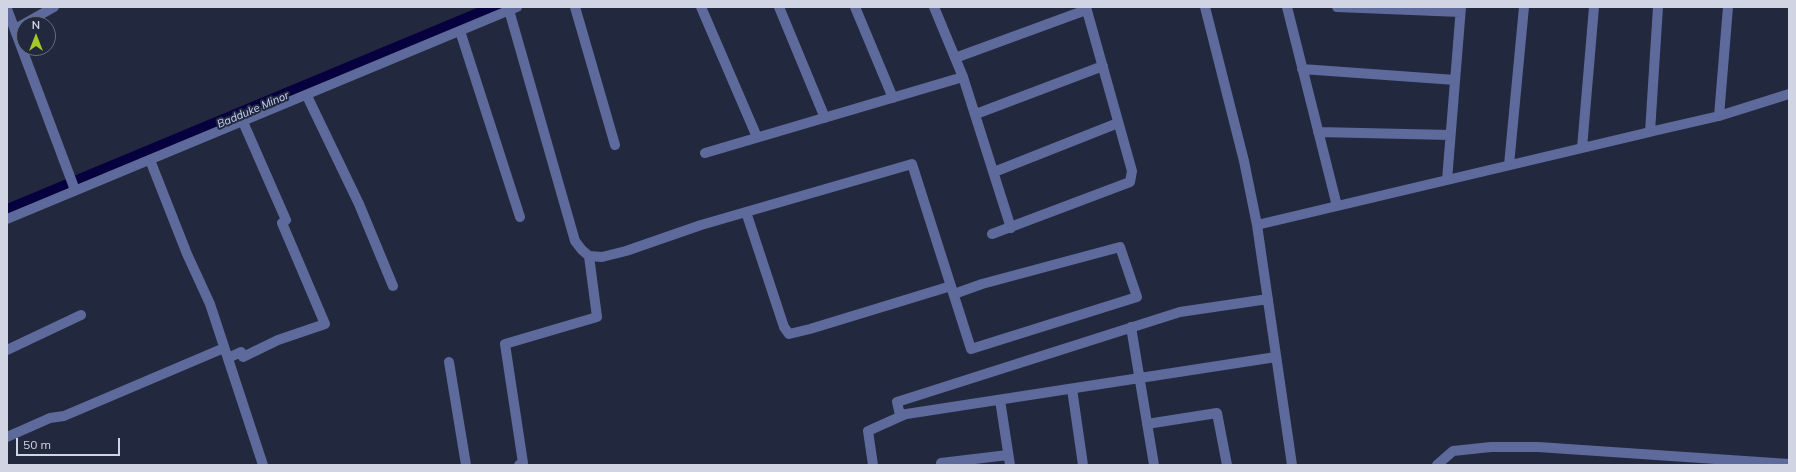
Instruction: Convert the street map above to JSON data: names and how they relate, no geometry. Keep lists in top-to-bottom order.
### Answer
{
  "water": ["Badduke Minor"],
  "scale_bar": "50 m",
  "north": "top"
}
